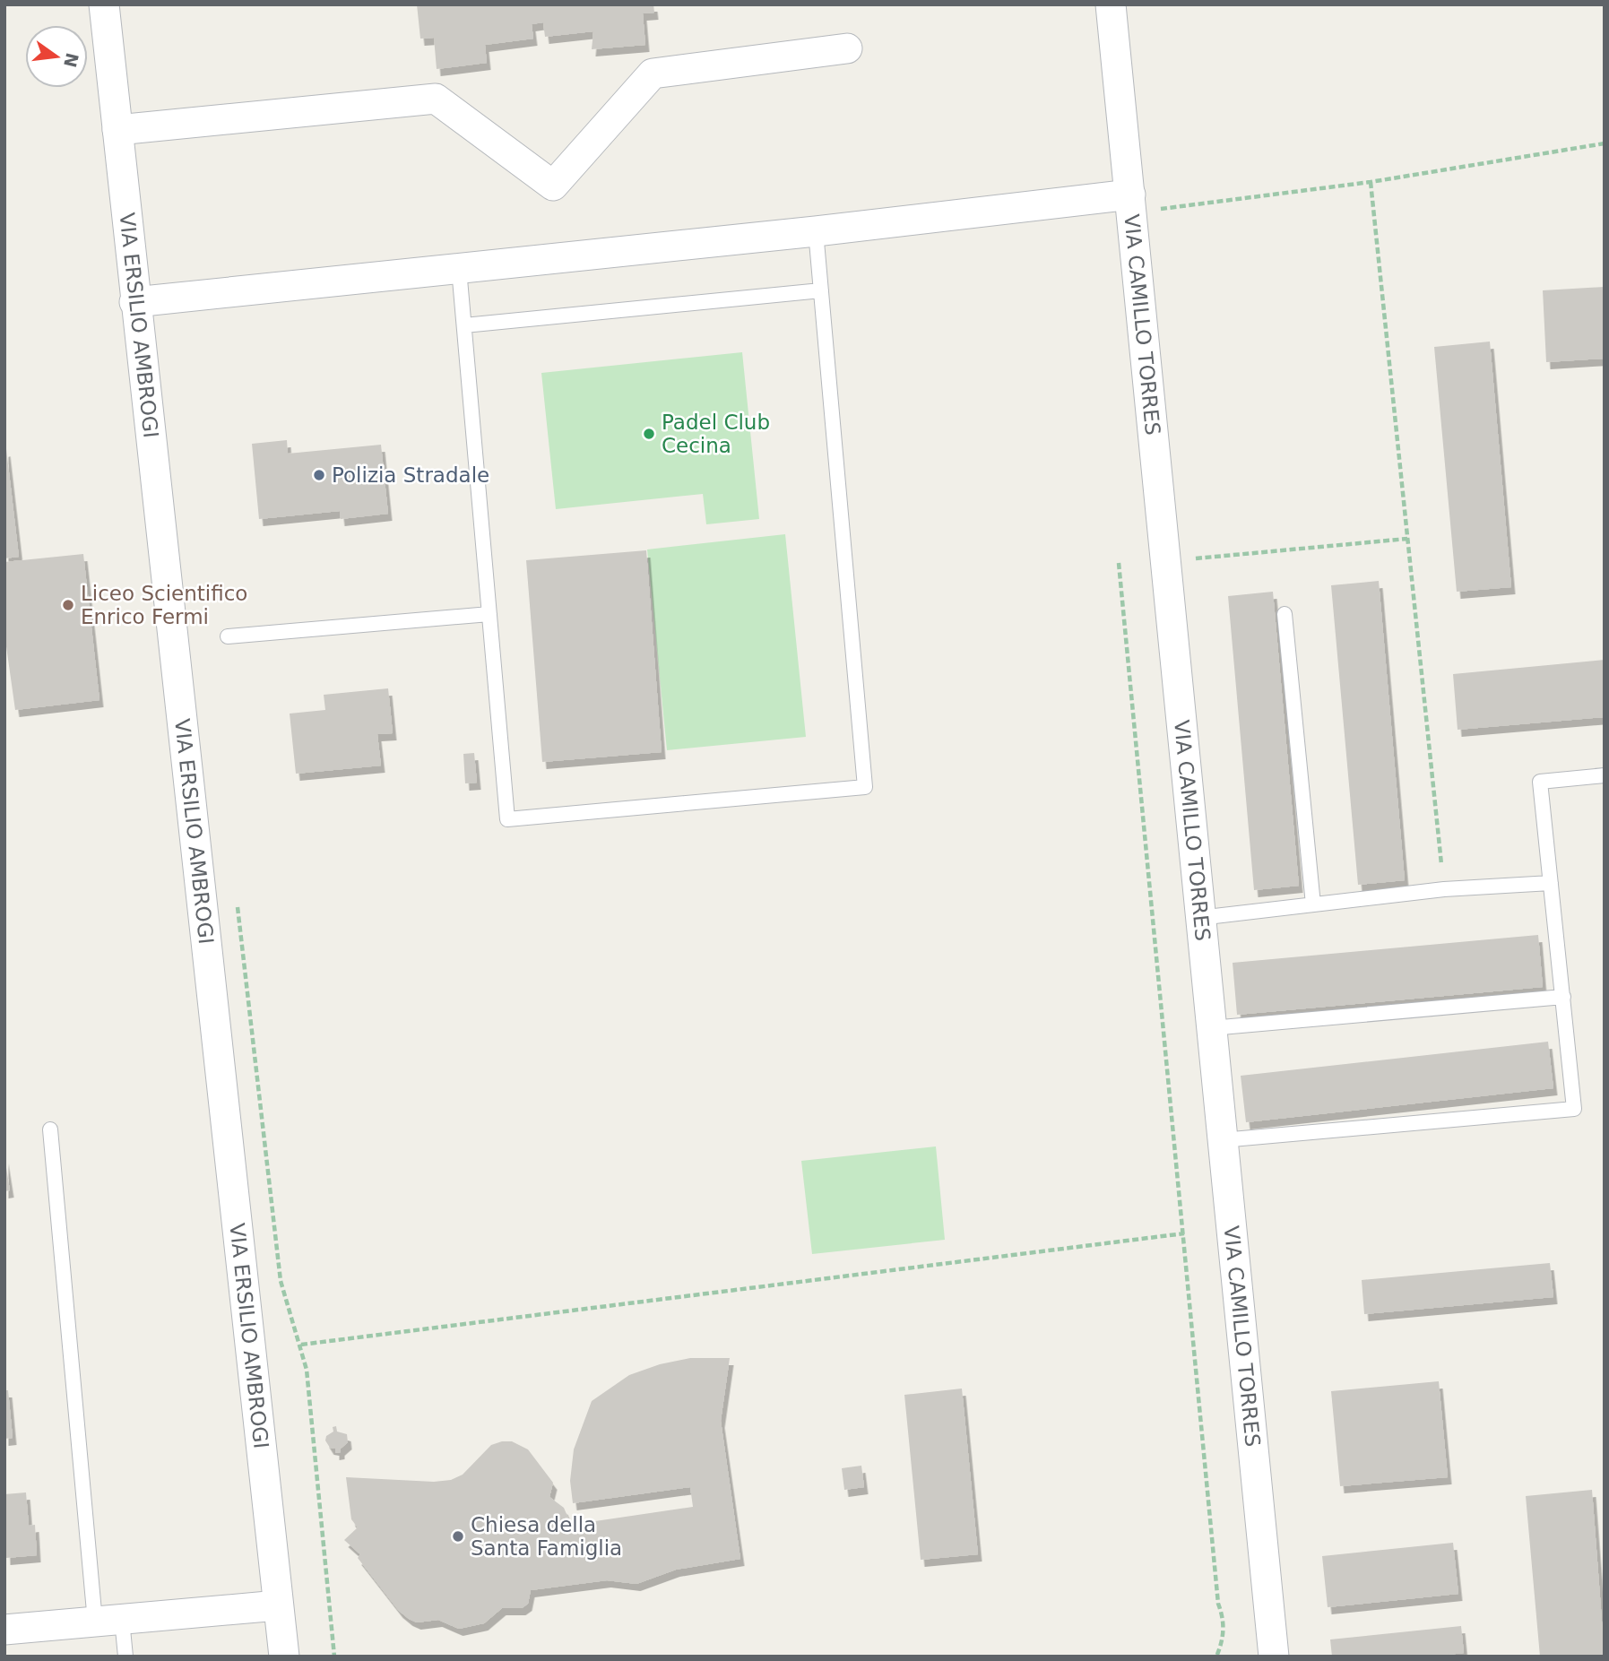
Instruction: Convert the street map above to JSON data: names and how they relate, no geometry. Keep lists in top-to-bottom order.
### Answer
{
  "streets": {
    "street": ["VIA CAMILLO TORRES", "VIA ERSILIO AMBROGI"]
  },
  "places": [
    "Padel Club Cecina",
    "Polizia Stradale",
    "Liceo Scientifico Enrico Fermi",
    "Chiesa della Santa Famiglia"
  ],
  "north": "right"
}
